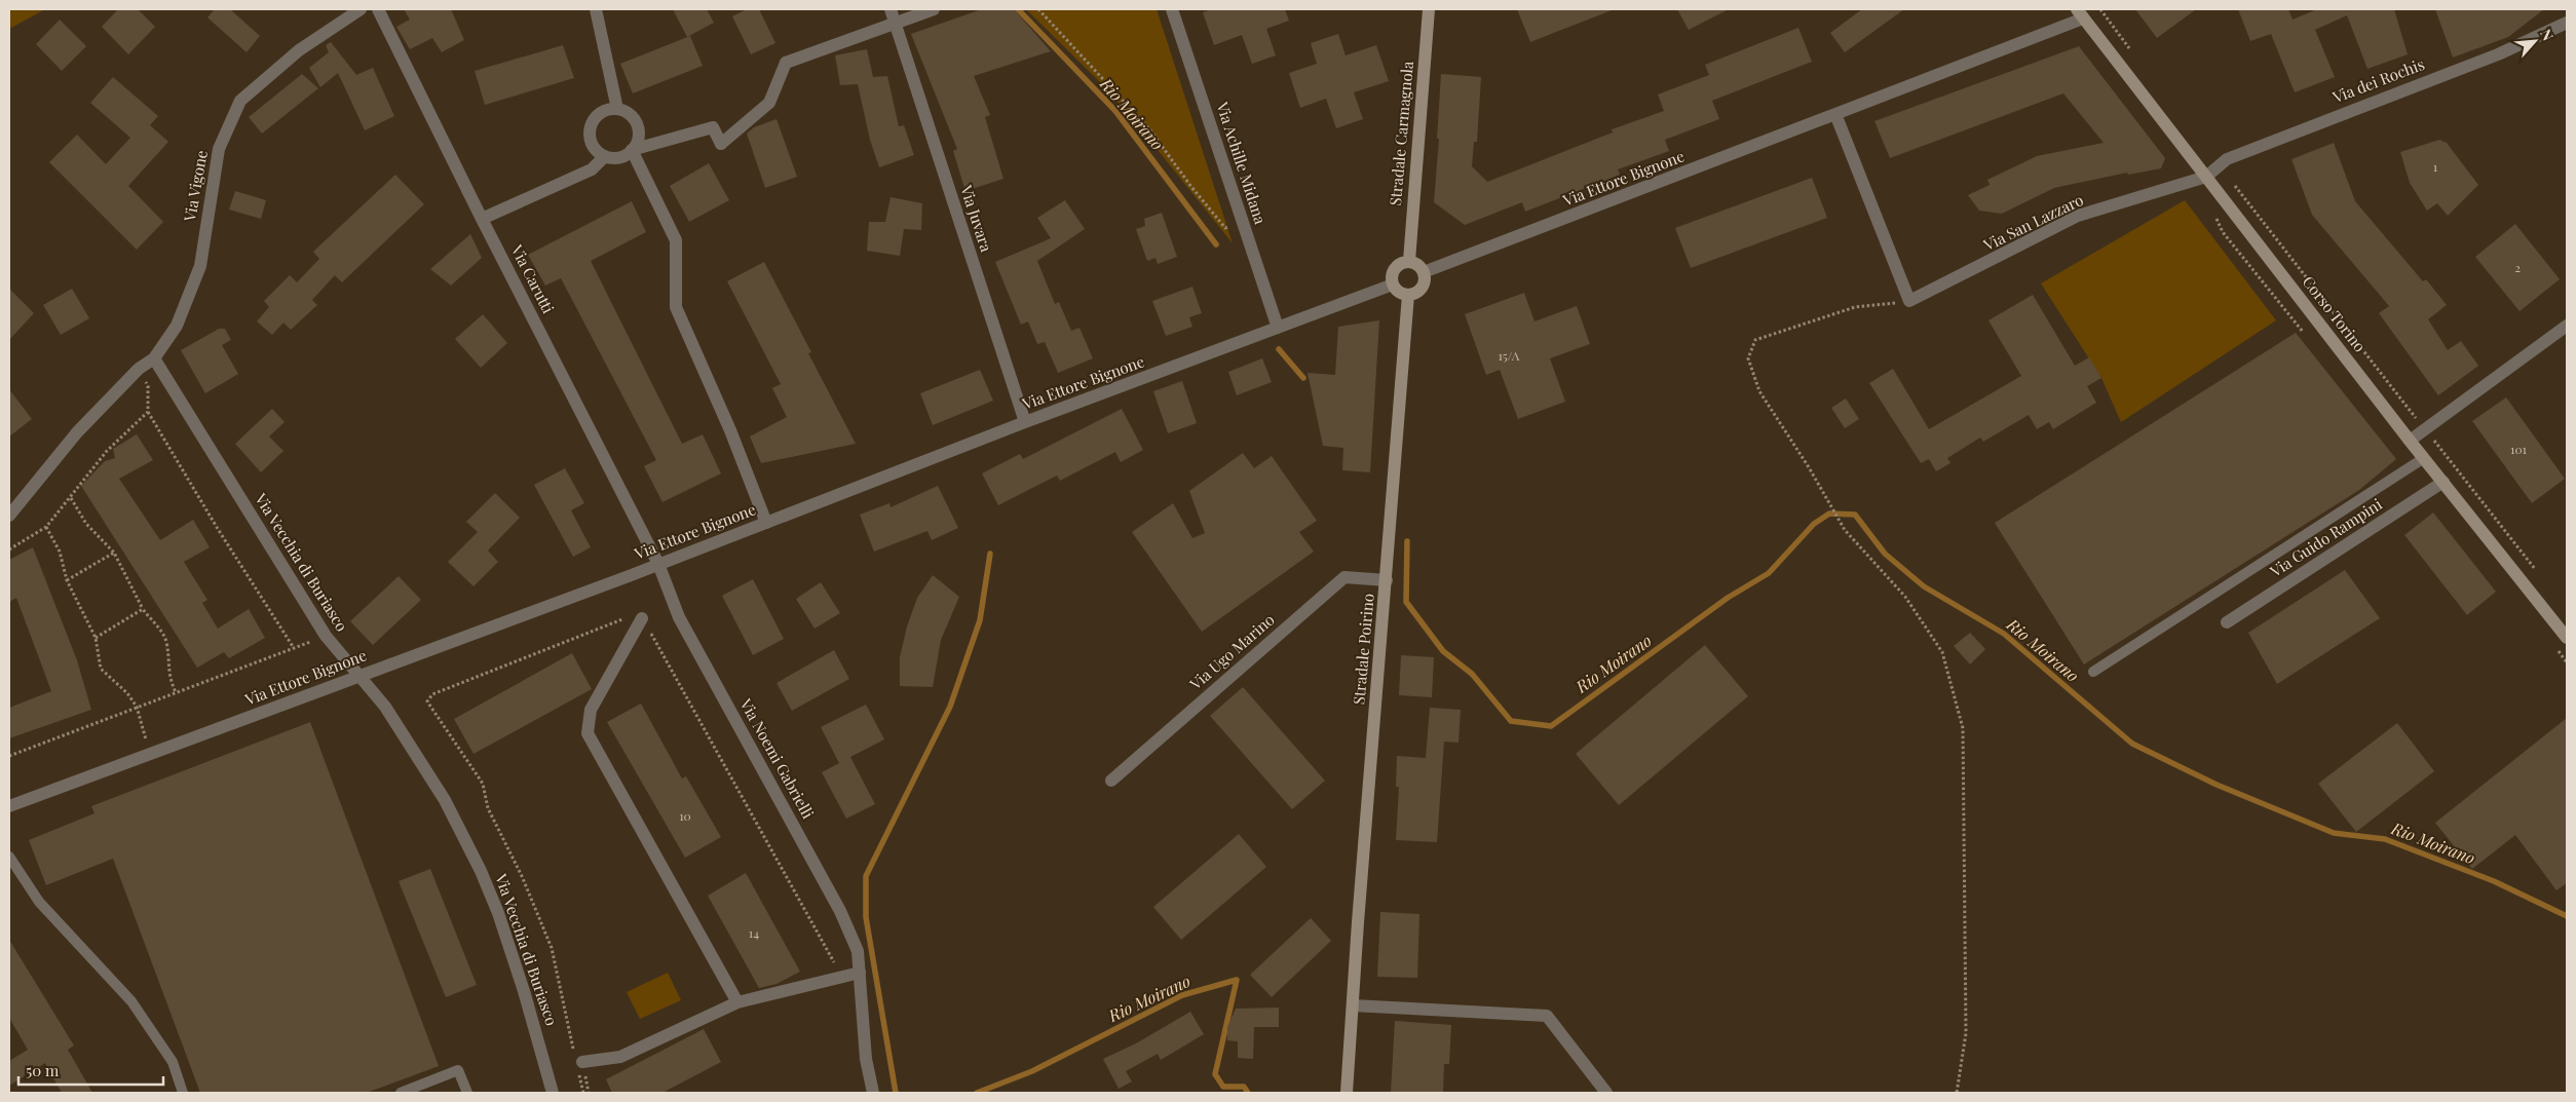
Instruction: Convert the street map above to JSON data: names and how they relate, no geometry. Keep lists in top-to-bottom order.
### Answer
{
  "streets": {
    "main road": ["Stradale Carmagnola", "Corso Torino", "Stradale Poirino"],
    "street": [
      "Via dei Rochis",
      "Via Achille Midana",
      "Via Ettore Bignone",
      "Via Vigone",
      "Via Juvara",
      "Via San Lazzaro",
      "Via Carutti",
      "Via Guido Rampini",
      "Via Vecchia di Buriasco",
      "Via Ugo Marino",
      "Via Noemi Gabrielli"
    ]
  },
  "crossings": [
    ["Via dei Rochis", "Via San Lazzaro"],
    ["Via dei Rochis", "Corso Torino"],
    ["Stradale Carmagnola", "Via Ettore Bignone"],
    ["Stradale Carmagnola", "Stradale Poirino"],
    ["Via Achille Midana", "Via Ettore Bignone"],
    ["Via Ettore Bignone", "Via Juvara"],
    ["Via Ettore Bignone", "Via Carutti"],
    ["Via Ettore Bignone", "Corso Torino"],
    ["Via Ettore Bignone", "Via Vecchia di Buriasco"],
    ["Via Ettore Bignone", "Stradale Poirino"],
    ["Via Ettore Bignone", "Via Noemi Gabrielli"],
    ["Via Vigone", "Via Vecchia di Buriasco"],
    ["Via San Lazzaro", "Corso Torino"],
    ["Via Carutti", "Via Noemi Gabrielli"],
    ["Corso Torino", "Via Guido Rampini"],
    ["Stradale Poirino", "Via Ugo Marino"]
  ],
  "water": ["Rio Moirano"],
  "house_numbers": [
    "1",
    "2",
    "15/A",
    "101",
    "10",
    "14"
  ],
  "scale_bar": "50 m",
  "north": "top right"
}
